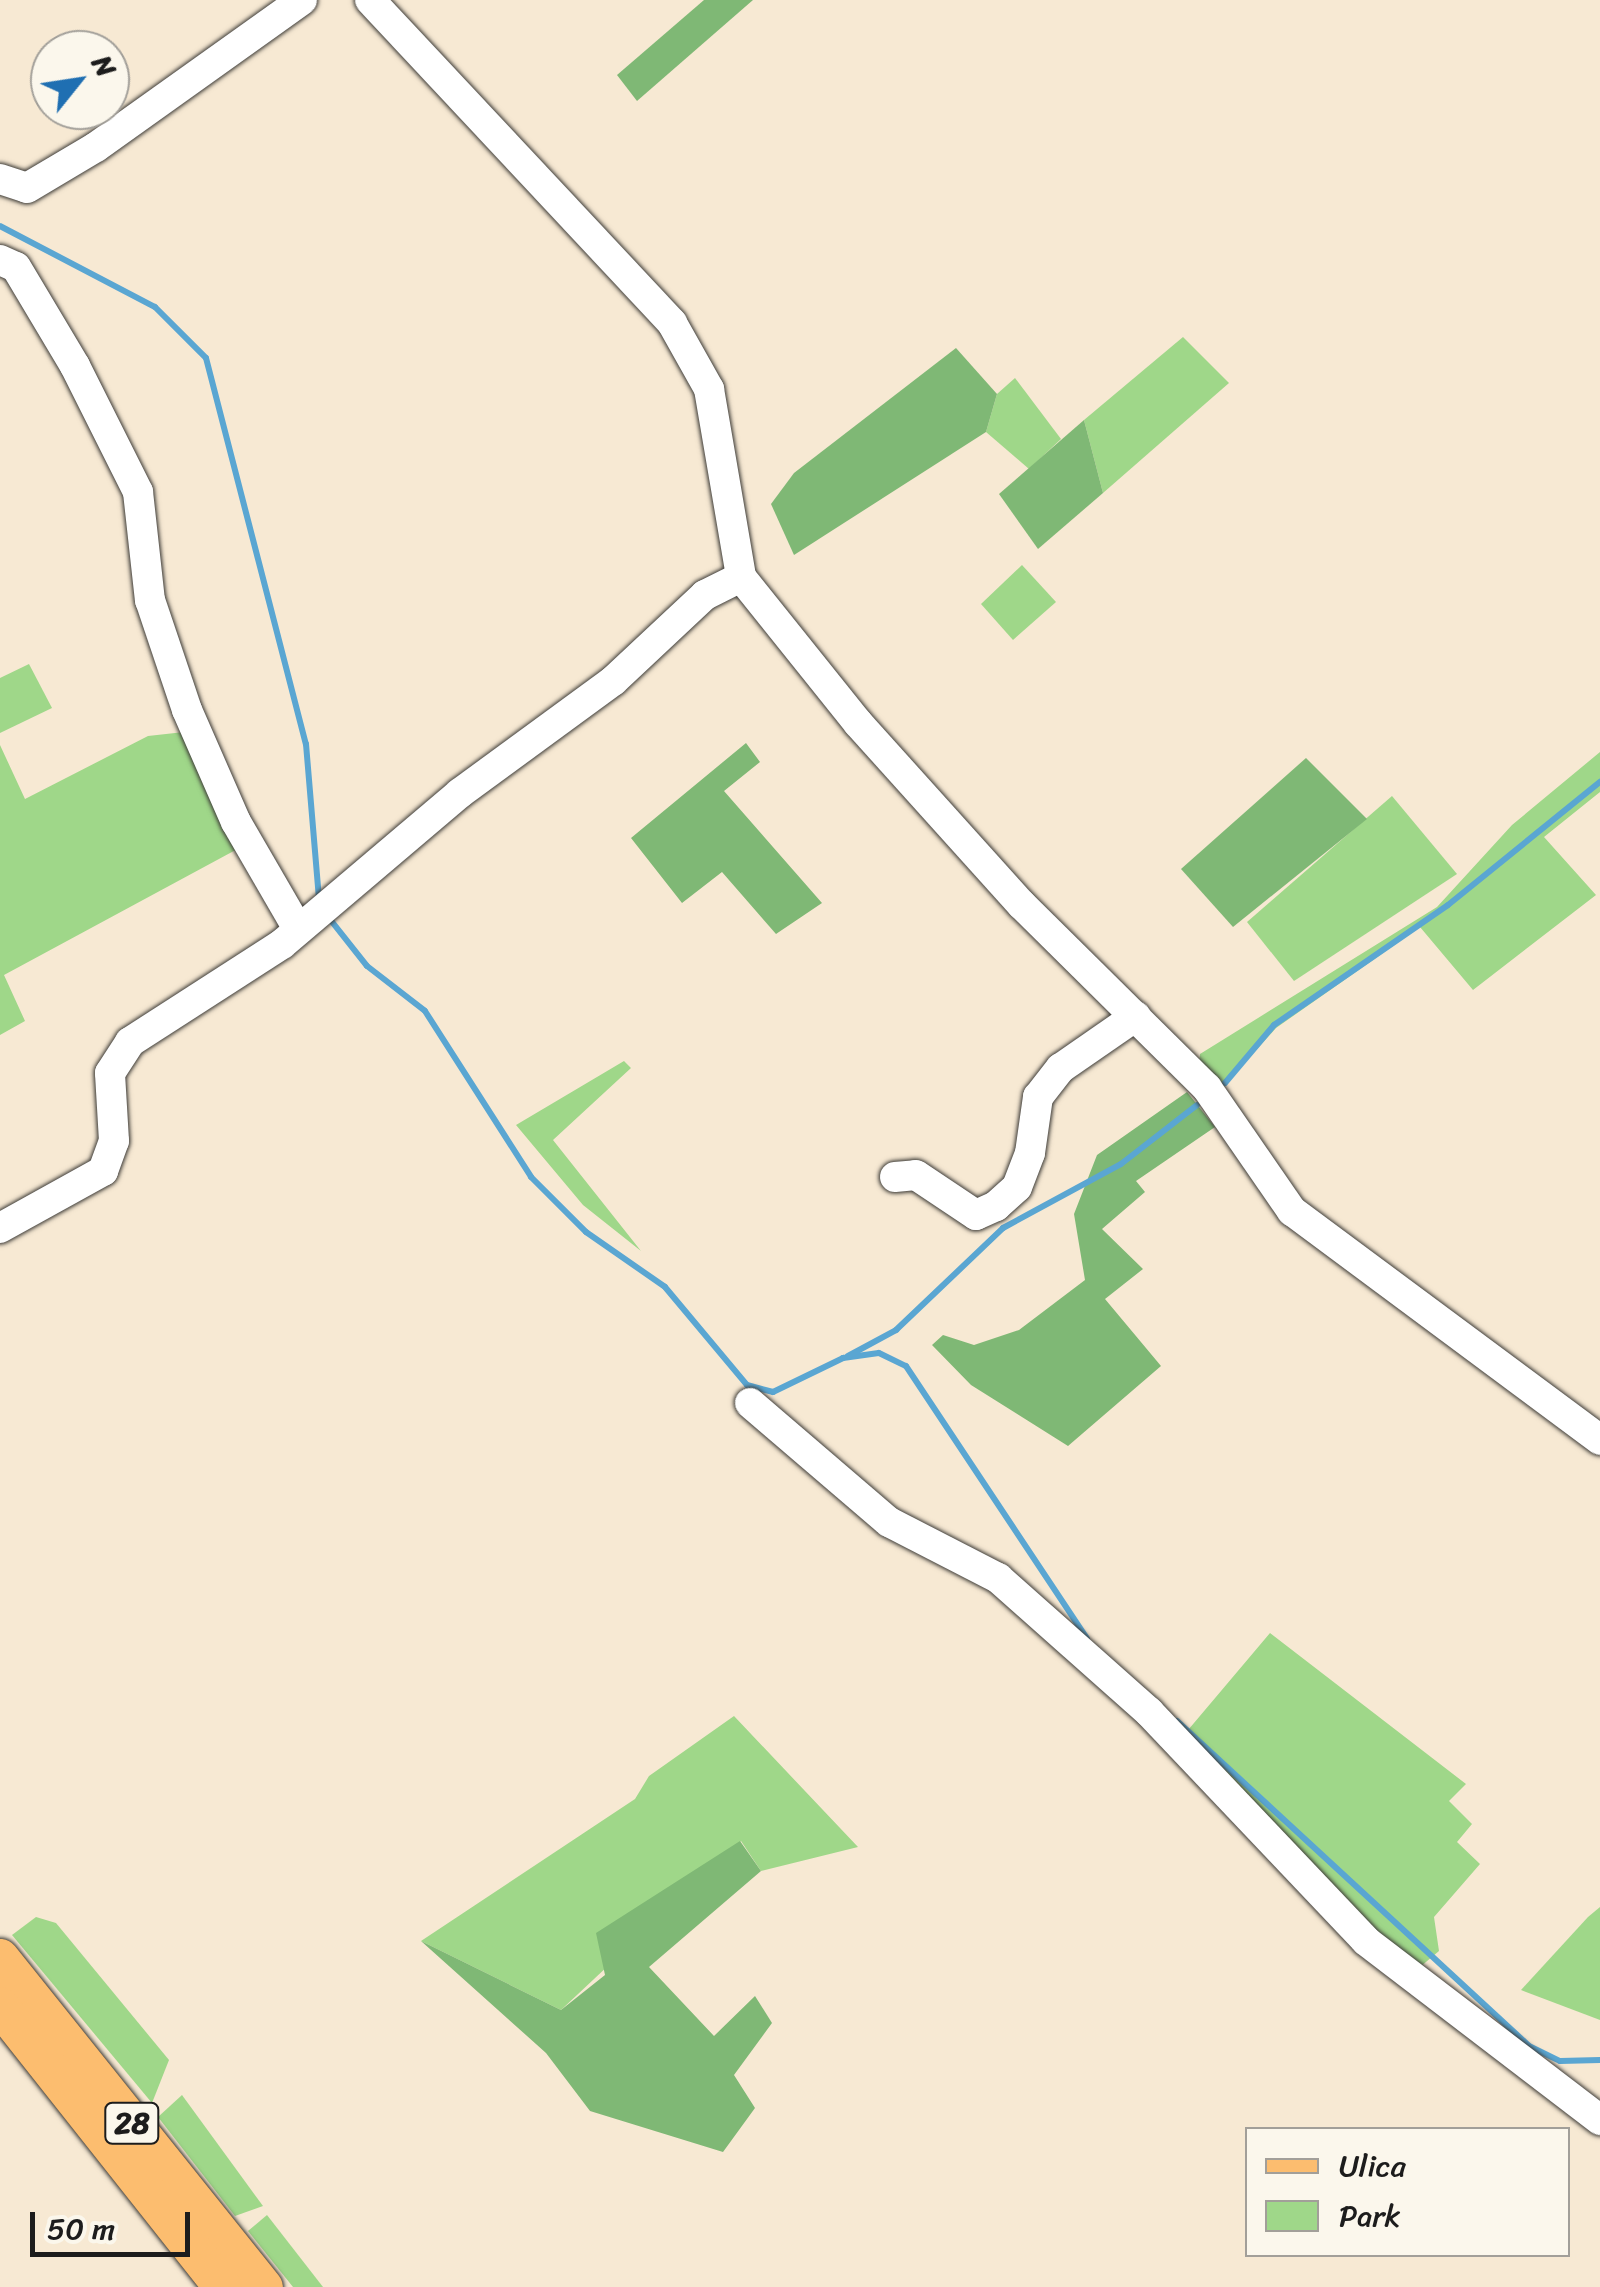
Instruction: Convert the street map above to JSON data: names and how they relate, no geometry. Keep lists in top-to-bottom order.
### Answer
{
  "streets": {
    "main road": ["28"]
  },
  "legend": ["Ulica", "Park"],
  "scale_bar": "50 m",
  "north": "top right"
}
